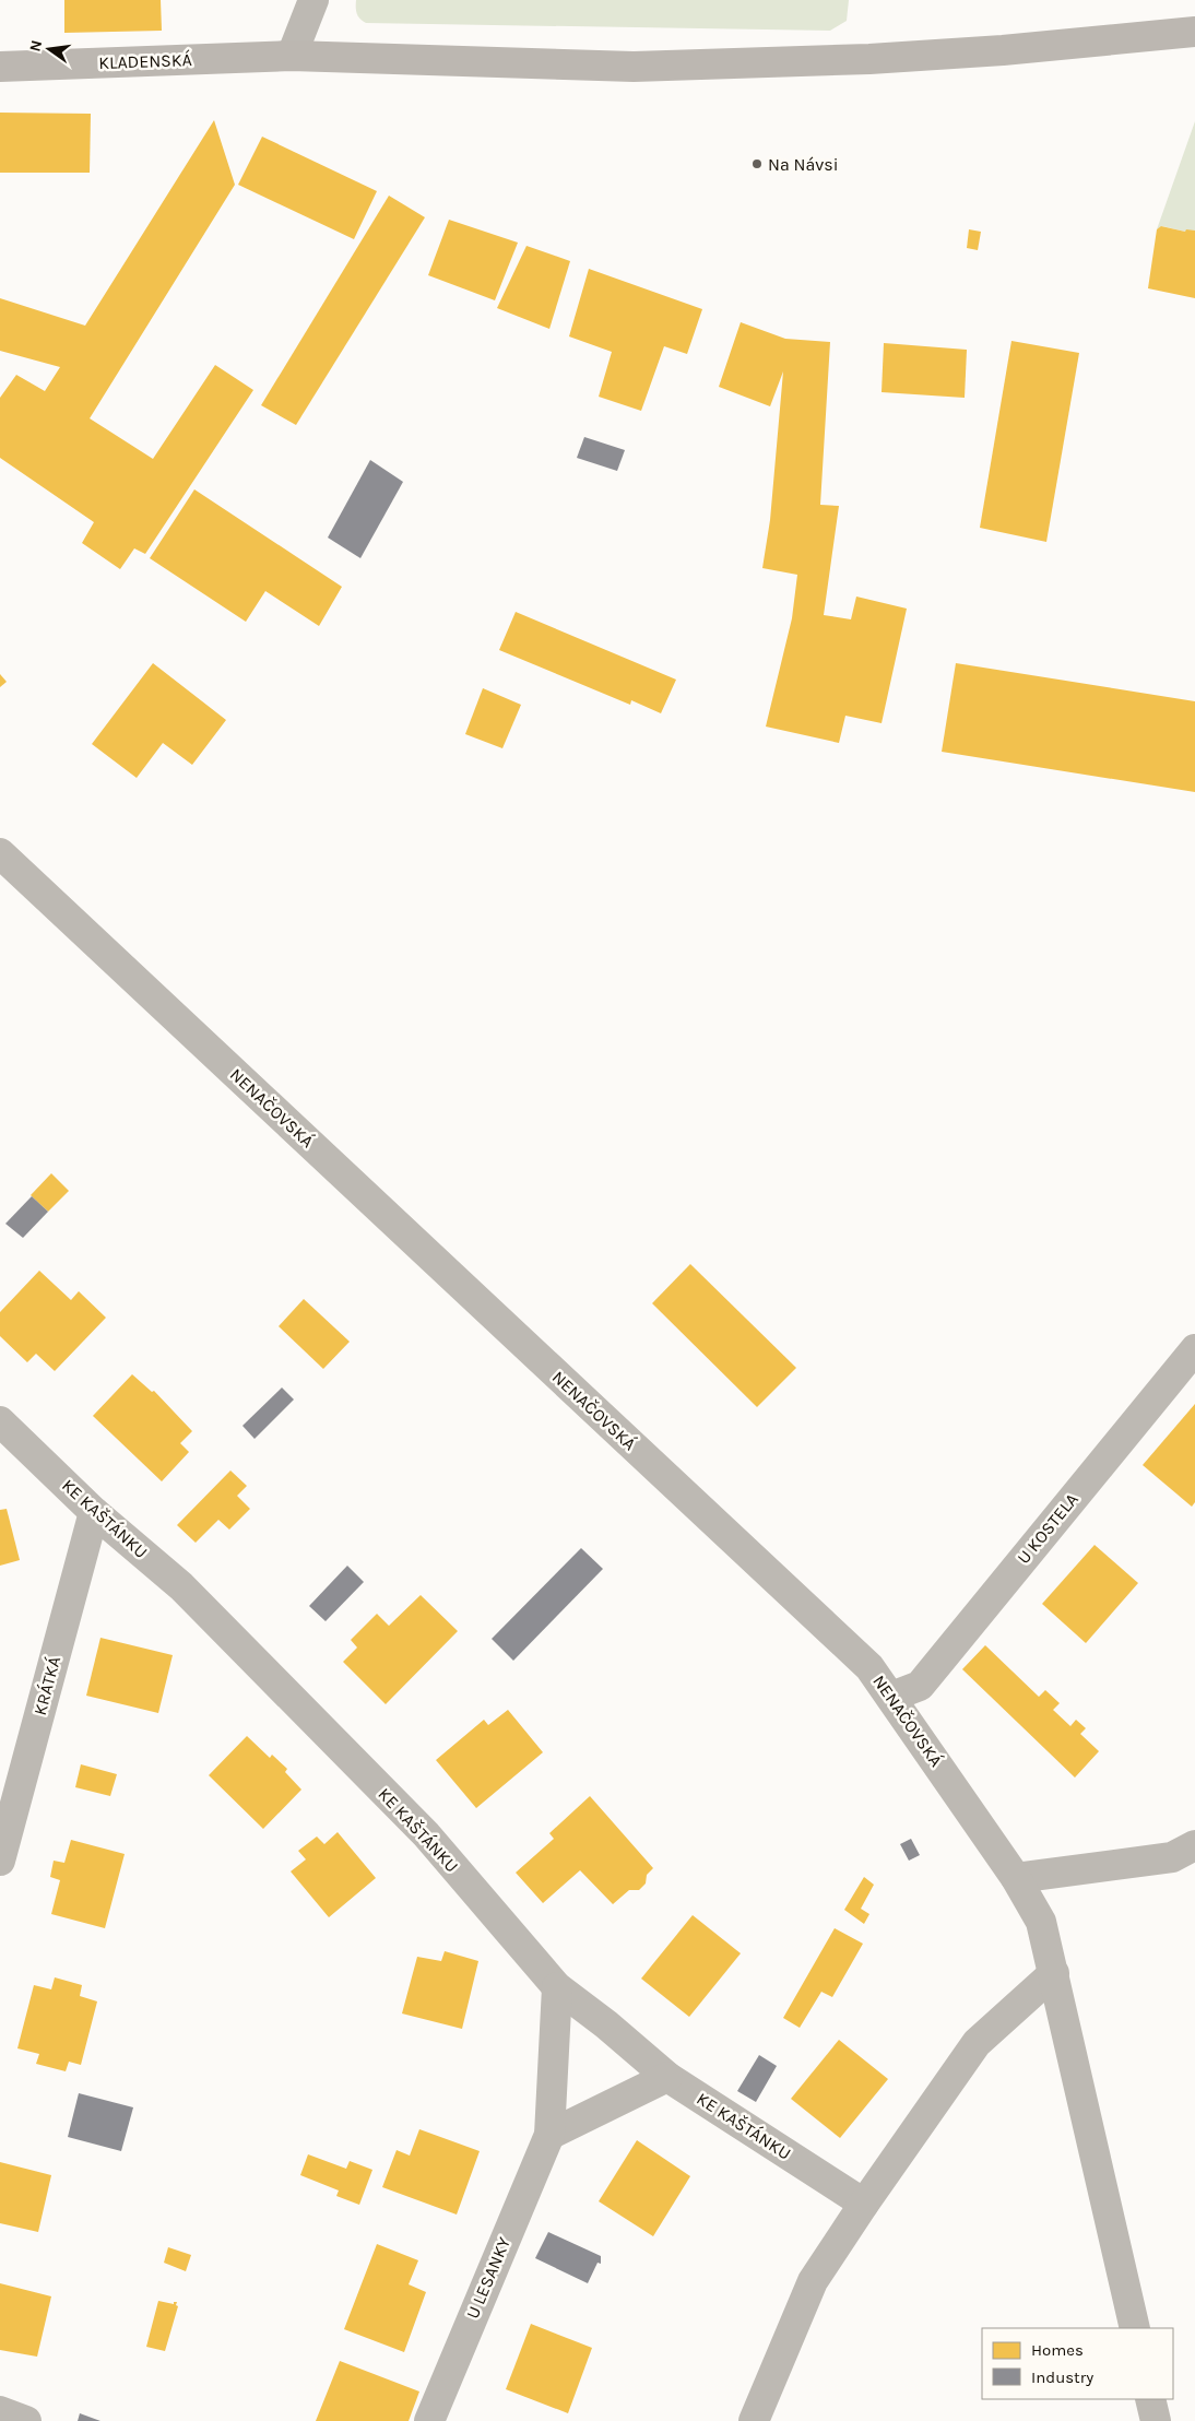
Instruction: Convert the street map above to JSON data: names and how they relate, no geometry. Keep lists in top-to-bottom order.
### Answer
{
  "streets": {
    "main road": ["KLADENSKÁ"],
    "street": [
      "NENAČOVSKÁ",
      "KE KAŠTÁNKU",
      "U KOSTELA",
      "KRÁTKÁ",
      "U LESANKY"
    ]
  },
  "crossings": [
    ["NENAČOVSKÁ", "U KOSTELA"],
    ["KE KAŠTÁNKU", "KRÁTKÁ"],
    ["KE KAŠTÁNKU", "U LESANKY"]
  ],
  "places": ["Na Návsi"],
  "legend": ["Homes", "Industry"],
  "north": "left"
}
